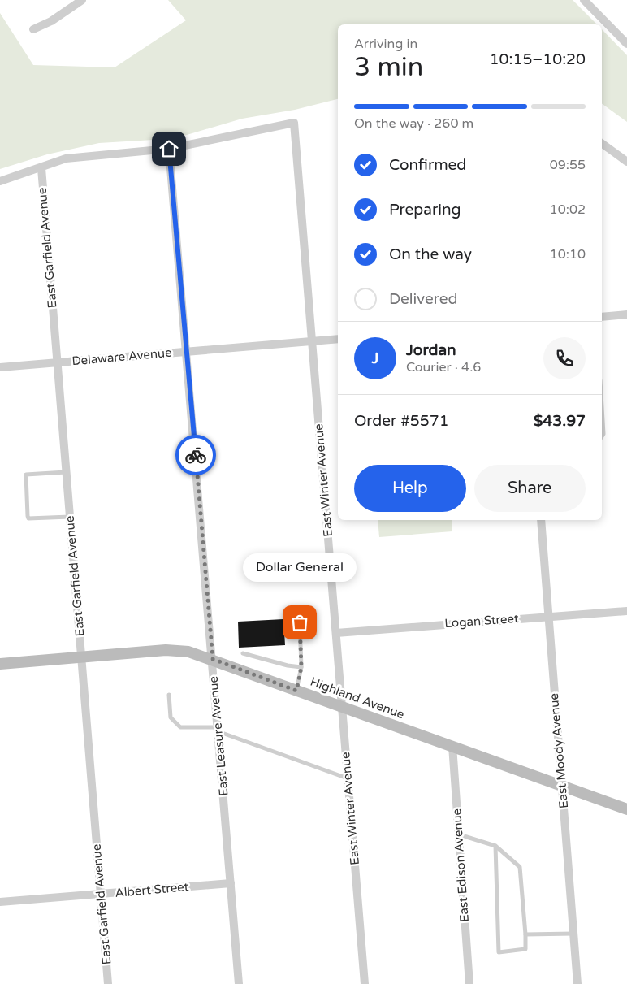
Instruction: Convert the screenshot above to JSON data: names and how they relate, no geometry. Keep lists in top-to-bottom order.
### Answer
{
  "streets": {
    "main road": ["Highland Avenue"],
    "street": [
      "East Garfield Avenue",
      "Delaware Avenue",
      "East Winter Avenue",
      "Logan Street",
      "East Leasure Avenue",
      "East Moody Avenue",
      "East Edison Avenue",
      "Albert Street"
    ]
  },
  "crossings": [
    ["East Garfield Avenue", "Delaware Avenue"],
    ["East Garfield Avenue", "Highland Avenue"],
    ["East Garfield Avenue", "Albert Street"],
    ["Delaware Avenue", "East Winter Avenue"],
    ["Delaware Avenue", "East Leasure Avenue"],
    ["East Winter Avenue", "Logan Street"],
    ["East Winter Avenue", "Highland Avenue"],
    ["East Winter Avenue", "East Leasure Avenue"],
    ["Logan Street", "East Moody Avenue"],
    ["Highland Avenue", "East Leasure Avenue"],
    ["Highland Avenue", "East Moody Avenue"],
    ["Highland Avenue", "East Edison Avenue"],
    ["East Leasure Avenue", "Albert Street"]
  ],
  "places": ["Dollar General"],
  "page": {
    "heading": ["3 min", "Arriving in", "10:15–10:20"],
    "panel": [
      "Jordan",
      "Courier · 4.6",
      "Order #5571",
      "$43.97"
    ],
    "bar": "On the way · 260 m",
    "list": [
      ["Confirmed", "09:55"],
      ["Preparing", "10:02"],
      ["On the way", "10:10"],
      "Delivered"
    ],
    "round": "J",
    "buttons": ["Help", "Share"],
    "bubble": "Dollar General"
  }
}
